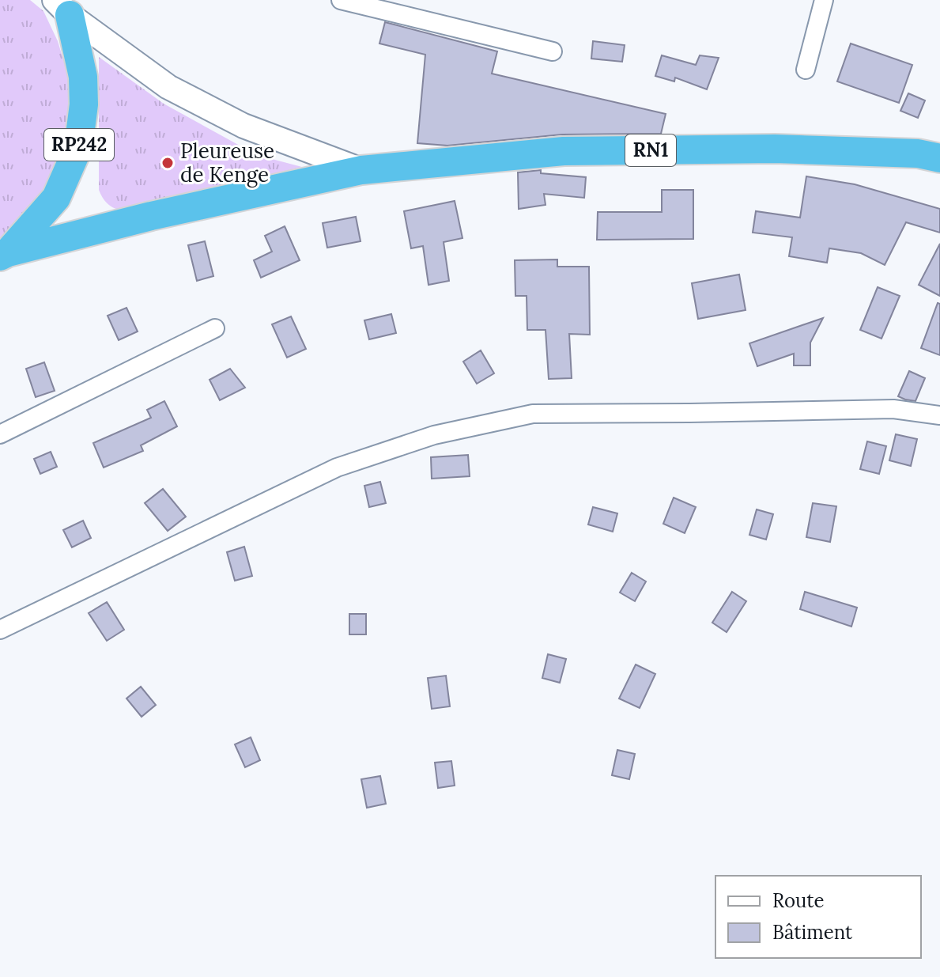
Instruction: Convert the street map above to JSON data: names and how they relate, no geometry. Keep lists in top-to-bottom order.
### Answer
{
  "streets": {
    "highway": ["RP242", "RN1"]
  },
  "crossings": [
    ["RP242", "RN1"]
  ],
  "places": ["Pleureuse de Kenge"],
  "legend": ["Route", "Bâtiment"]
}
